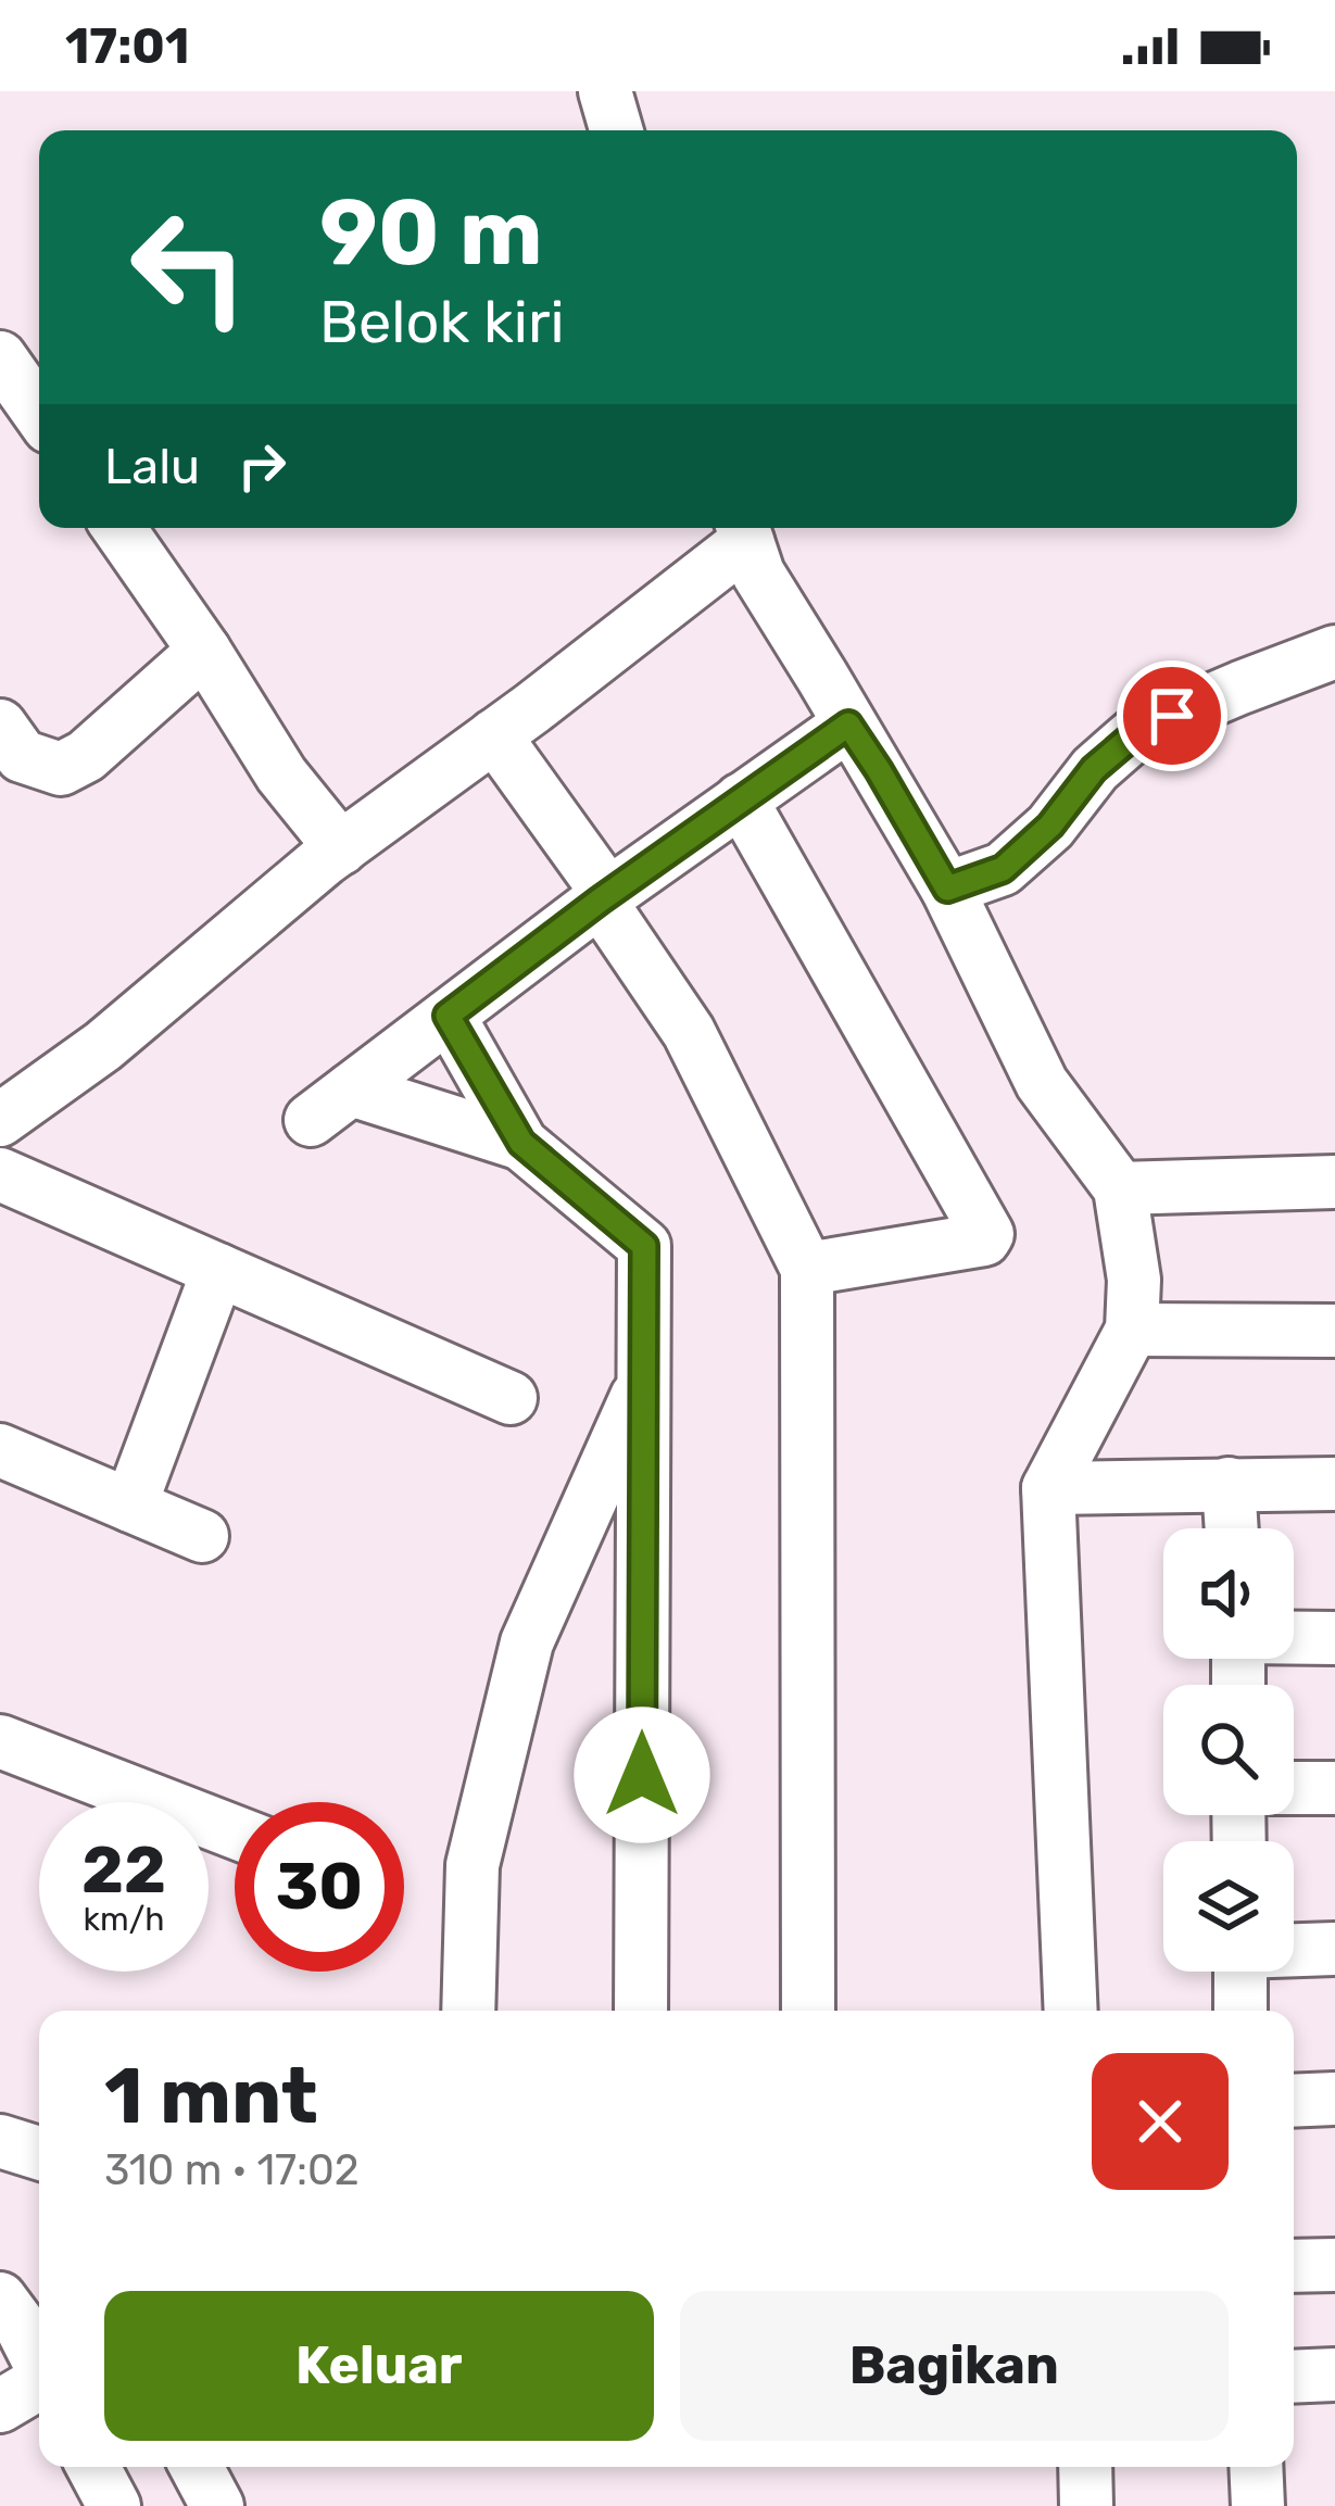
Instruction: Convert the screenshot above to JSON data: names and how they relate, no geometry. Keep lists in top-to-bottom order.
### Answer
{
  "page": {
    "status": "17:01",
    "turn": ["90 m", "Belok kiri"],
    "then": "Lalu",
    "speed": "22 km/h",
    "limit": "30",
    "heading": ["1 mnt", "310 m · 17:02"],
    "buttons": ["Keluar", "Bagikan"]
  }
}
